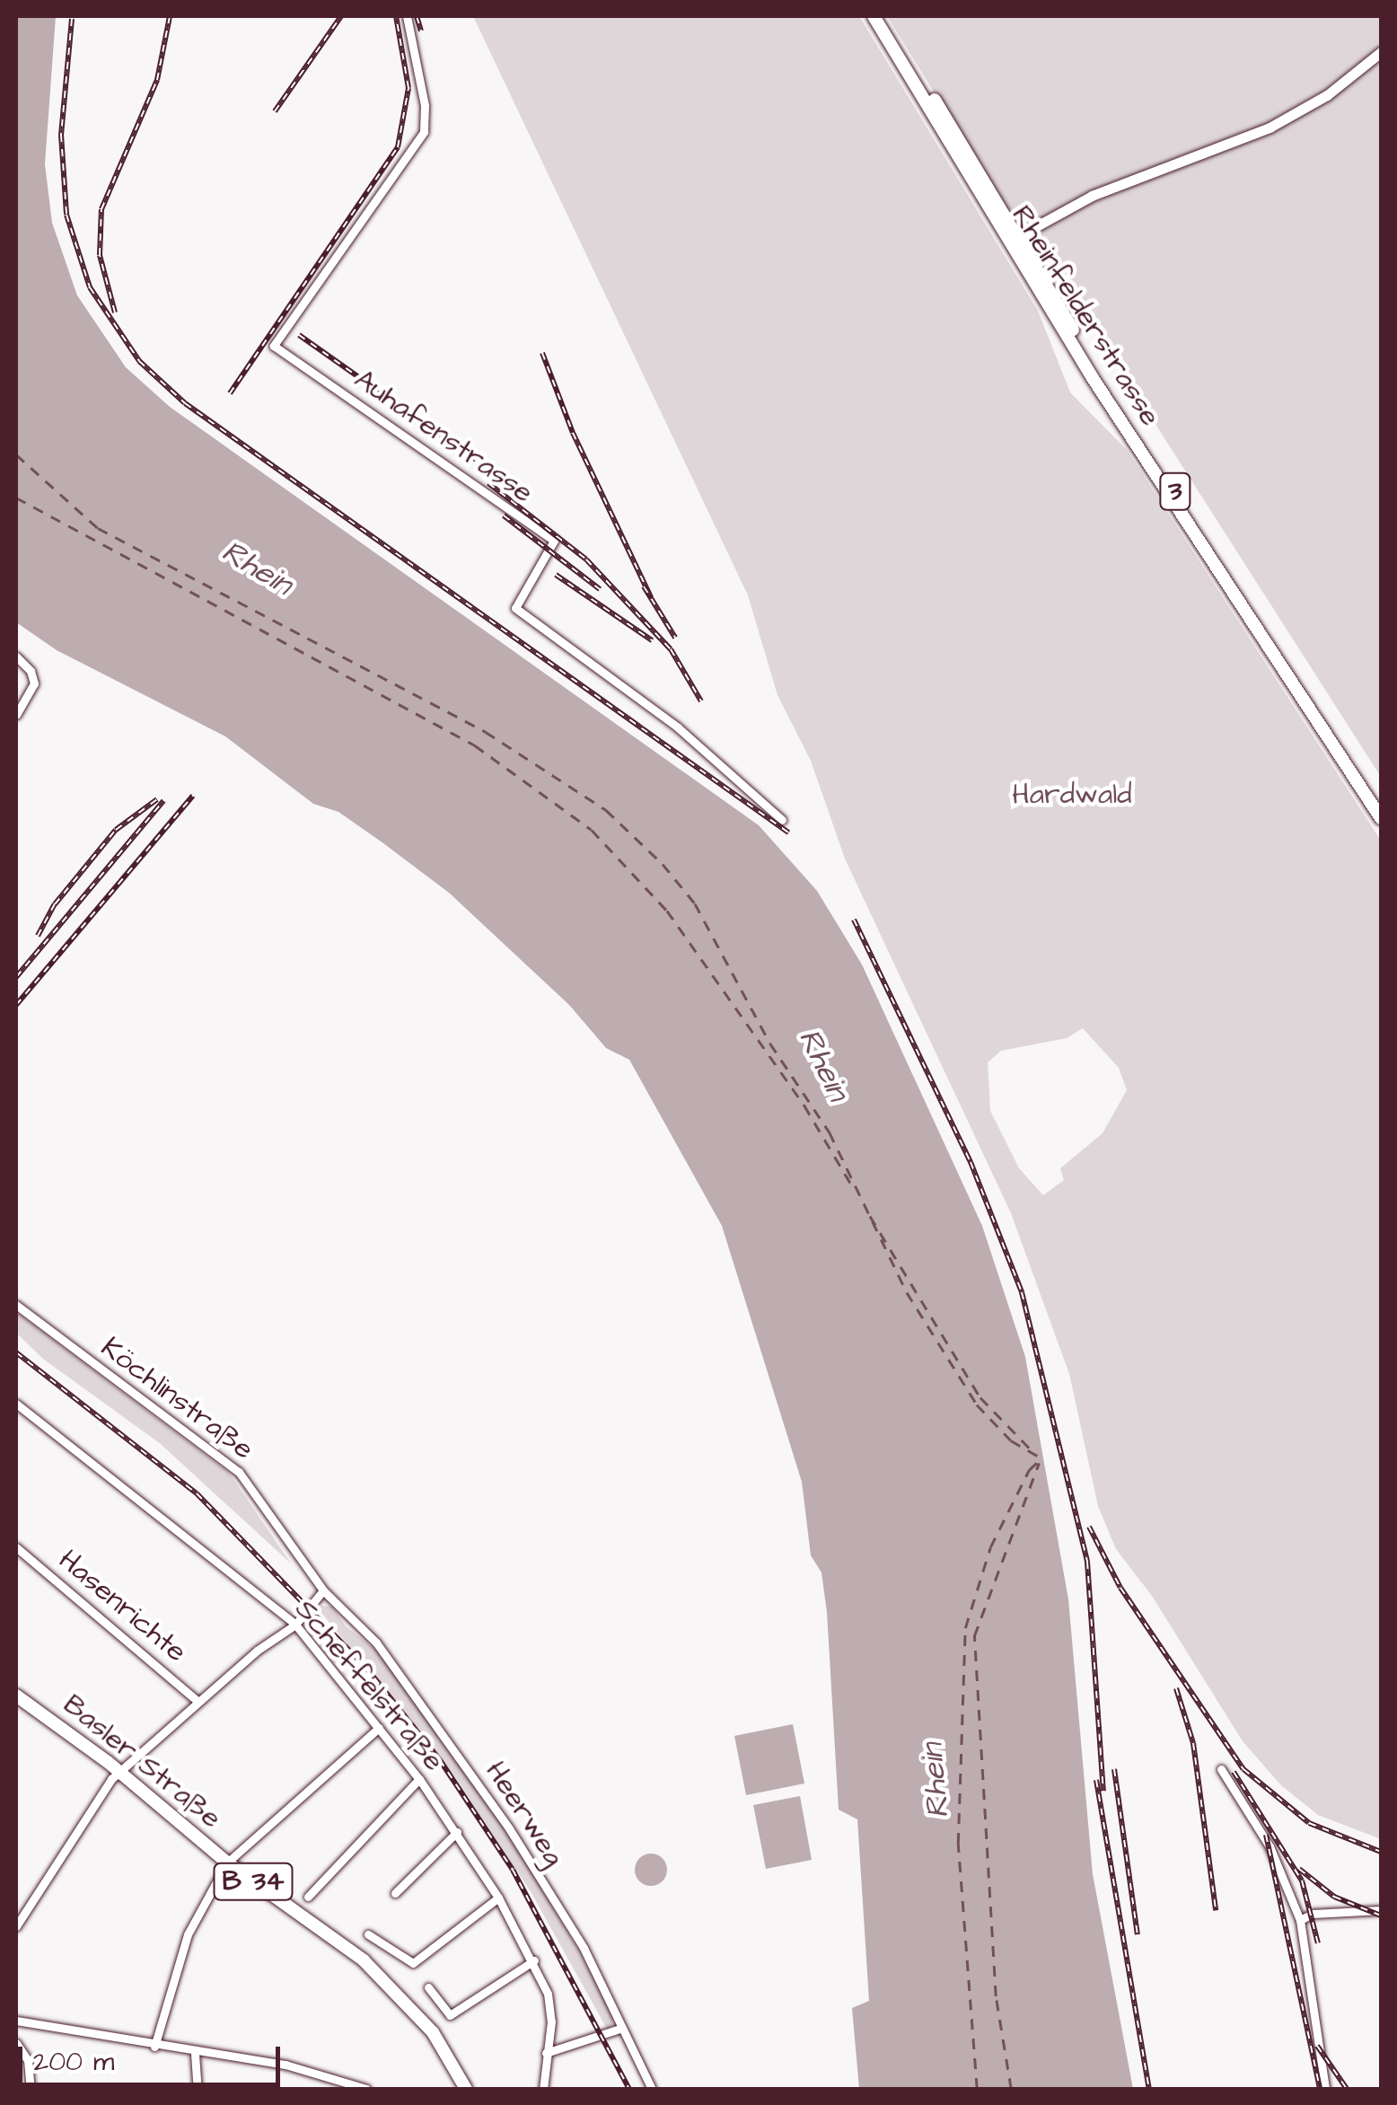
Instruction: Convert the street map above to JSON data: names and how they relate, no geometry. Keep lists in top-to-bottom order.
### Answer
{
  "streets": {
    "main road": [
      "Rheinfelderstrasse",
      "3",
      "Basler Straße",
      "B 34"
    ],
    "street": [
      "Auhafenstrasse",
      "Köchlinstraße",
      "Hasenrichte",
      "Scheffelstraße",
      "Heerweg"
    ]
  },
  "crossings": [
    ["Köchlinstraße", "Heerweg"]
  ],
  "water": ["Rhein"],
  "parks": ["Hardwald"],
  "scale_bar": "200 m"
}
